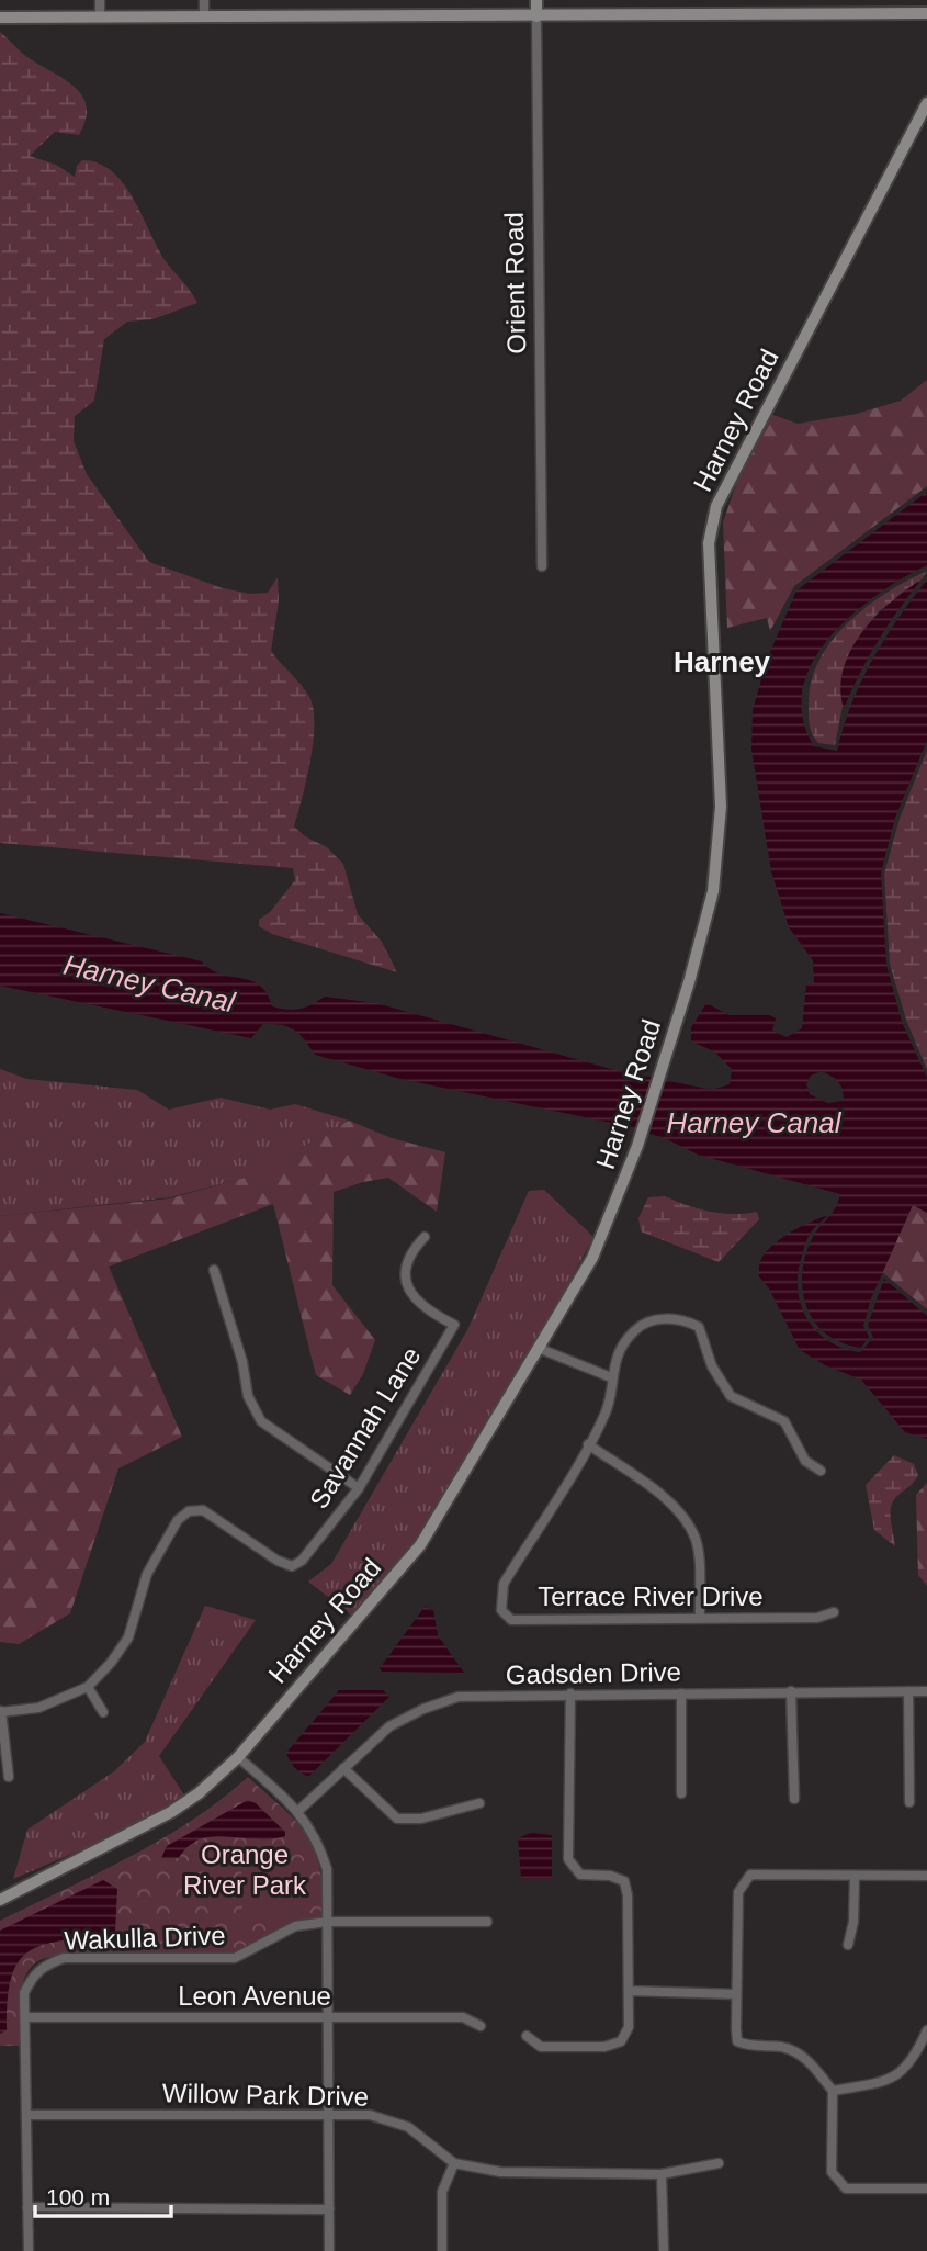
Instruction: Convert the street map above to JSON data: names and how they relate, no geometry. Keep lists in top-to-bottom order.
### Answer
{
  "streets": {
    "street": [
      "Orient Road",
      "Harney Road",
      "Savannah Lane",
      "Terrace River Drive",
      "Gadsden Drive",
      "Wakulla Drive",
      "Leon Avenue",
      "Willow Park Drive"
    ]
  },
  "crossings": [
    ["Wakulla Drive", "Leon Avenue"],
    ["Wakulla Drive", "Willow Park Drive"]
  ],
  "districts": ["Harney"],
  "water": ["Harney Canal"],
  "parks": ["Orange River Park"],
  "scale_bar": "100 m"
}
